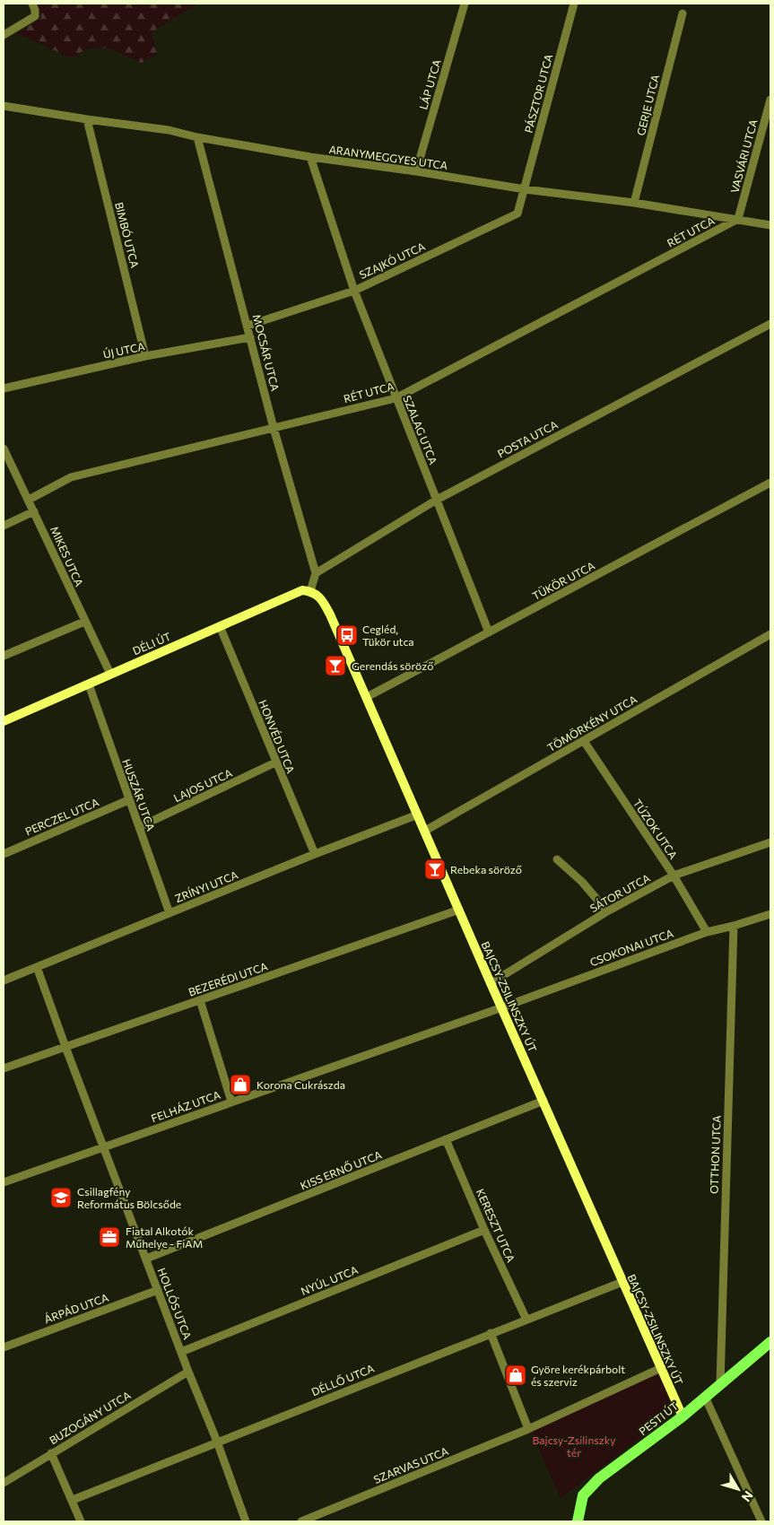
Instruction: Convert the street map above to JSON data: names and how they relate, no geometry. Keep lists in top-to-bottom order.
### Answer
{
  "streets": {
    "main road": ["DÉLI ÚT", "BAJCSY-ZSILINSZKY ÚT", "PESTI ÚT"],
    "street": [
      "LÁP UTCA",
      "PÁSZTOR UTCA",
      "GERJE UTCA",
      "VASVÁRI UTCA",
      "ARANYMEGGYES UTCA",
      "RÉT UTCA",
      "BIMBÓ UTCA",
      "SZAJKÓ UTCA",
      "ÚJ UTCA",
      "MOCSÁR UTCA",
      "SZALAG UTCA",
      "POSTA UTCA",
      "MIKES UTCA",
      "TÜKÖR UTCA",
      "TÖMÖRKÉNY UTCA",
      "HONVÉD UTCA",
      "LAJOS UTCA",
      "HUSZÁR UTCA",
      "PERCZEL UTCA",
      "TÚZOK UTCA",
      "ZRÍNYI UTCA",
      "SÁTOR UTCA",
      "CSOKONAI UTCA",
      "BEZERÉDI UTCA",
      "FELHÁZ UTCA",
      "OTTHON UTCA",
      "KISS ERNŐ UTCA",
      "KERESZT UTCA",
      "NYÚL UTCA",
      "HOLLÓS UTCA",
      "ÁRPÁD UTCA",
      "DÉLLŐ UTCA",
      "BUZOGÁNY UTCA",
      "SZARVAS UTCA"
    ]
  },
  "crossings": [
    ["LÁP UTCA", "ARANYMEGGYES UTCA"],
    ["PÁSZTOR UTCA", "ARANYMEGGYES UTCA"],
    ["PÁSZTOR UTCA", "SZAJKÓ UTCA"],
    ["GERJE UTCA", "ARANYMEGGYES UTCA"],
    ["VASVÁRI UTCA", "ARANYMEGGYES UTCA"],
    ["VASVÁRI UTCA", "RÉT UTCA"],
    ["ARANYMEGGYES UTCA", "RÉT UTCA"],
    ["ARANYMEGGYES UTCA", "BIMBÓ UTCA"],
    ["ARANYMEGGYES UTCA", "SZAJKÓ UTCA"],
    ["ARANYMEGGYES UTCA", "MOCSÁR UTCA"],
    ["ARANYMEGGYES UTCA", "SZALAG UTCA"],
    ["RÉT UTCA", "MOCSÁR UTCA"],
    ["RÉT UTCA", "SZALAG UTCA"],
    ["RÉT UTCA", "MIKES UTCA"],
    ["BIMBÓ UTCA", "ÚJ UTCA"],
    ["SZAJKÓ UTCA", "MOCSÁR UTCA"],
    ["SZAJKÓ UTCA", "SZALAG UTCA"],
    ["ÚJ UTCA", "MOCSÁR UTCA"],
    ["MOCSÁR UTCA", "POSTA UTCA"],
    ["SZALAG UTCA", "POSTA UTCA"],
    ["SZALAG UTCA", "TÜKÖR UTCA"],
    ["MIKES UTCA", "DÉLI ÚT"],
    ["TÜKÖR UTCA", "BAJCSY-ZSILINSZKY ÚT"],
    ["DÉLI ÚT", "HONVÉD UTCA"],
    ["DÉLI ÚT", "HUSZÁR UTCA"],
    ["DÉLI ÚT", "BAJCSY-ZSILINSZKY ÚT"],
    ["TÖMÖRKÉNY UTCA", "TÚZOK UTCA"],
    ["TÖMÖRKÉNY UTCA", "BAJCSY-ZSILINSZKY ÚT"],
    ["HONVÉD UTCA", "LAJOS UTCA"],
    ["HONVÉD UTCA", "ZRÍNYI UTCA"],
    ["LAJOS UTCA", "HUSZÁR UTCA"],
    ["HUSZÁR UTCA", "PERCZEL UTCA"],
    ["HUSZÁR UTCA", "ZRÍNYI UTCA"],
    ["TÚZOK UTCA", "SÁTOR UTCA"],
    ["TÚZOK UTCA", "CSOKONAI UTCA"],
    ["ZRÍNYI UTCA", "BAJCSY-ZSILINSZKY ÚT"],
    ["ZRÍNYI UTCA", "HOLLÓS UTCA"],
    ["SÁTOR UTCA", "BAJCSY-ZSILINSZKY ÚT"],
    ["CSOKONAI UTCA", "BAJCSY-ZSILINSZKY ÚT"],
    ["CSOKONAI UTCA", "FELHÁZ UTCA"],
    ["CSOKONAI UTCA", "OTTHON UTCA"],
    ["BEZERÉDI UTCA", "BAJCSY-ZSILINSZKY ÚT"],
    ["BEZERÉDI UTCA", "HOLLÓS UTCA"],
    ["BAJCSY-ZSILINSZKY ÚT", "FELHÁZ UTCA"],
    ["BAJCSY-ZSILINSZKY ÚT", "KISS ERNŐ UTCA"],
    ["BAJCSY-ZSILINSZKY ÚT", "DÉLLŐ UTCA"],
    ["BAJCSY-ZSILINSZKY ÚT", "PESTI ÚT"],
    ["FELHÁZ UTCA", "HOLLÓS UTCA"],
    ["OTTHON UTCA", "PESTI ÚT"],
    ["KISS ERNŐ UTCA", "KERESZT UTCA"],
    ["KISS ERNŐ UTCA", "HOLLÓS UTCA"],
    ["KERESZT UTCA", "NYÚL UTCA"],
    ["KERESZT UTCA", "DÉLLŐ UTCA"],
    ["NYÚL UTCA", "HOLLÓS UTCA"],
    ["HOLLÓS UTCA", "ÁRPÁD UTCA"],
    ["HOLLÓS UTCA", "DÉLLŐ UTCA"],
    ["HOLLÓS UTCA", "BUZOGÁNY UTCA"]
  ],
  "parks": ["Bajcsy-Zsilinszky tér"],
  "places": {
    "bus stop": ["Cegléd, Tükör utca"],
    "bar": ["Gerendás söröző", "Rebeka söröző"],
    "shop": ["Korona Cukrászda", "Györe kerékpárbolt és szerviz"],
    "school or university": ["Csillagfény Református Bölcsőde"],
    "office": ["Fiatal Alkotók Műhelye - FiAM"]
  },
  "north": "bottom right"
}
